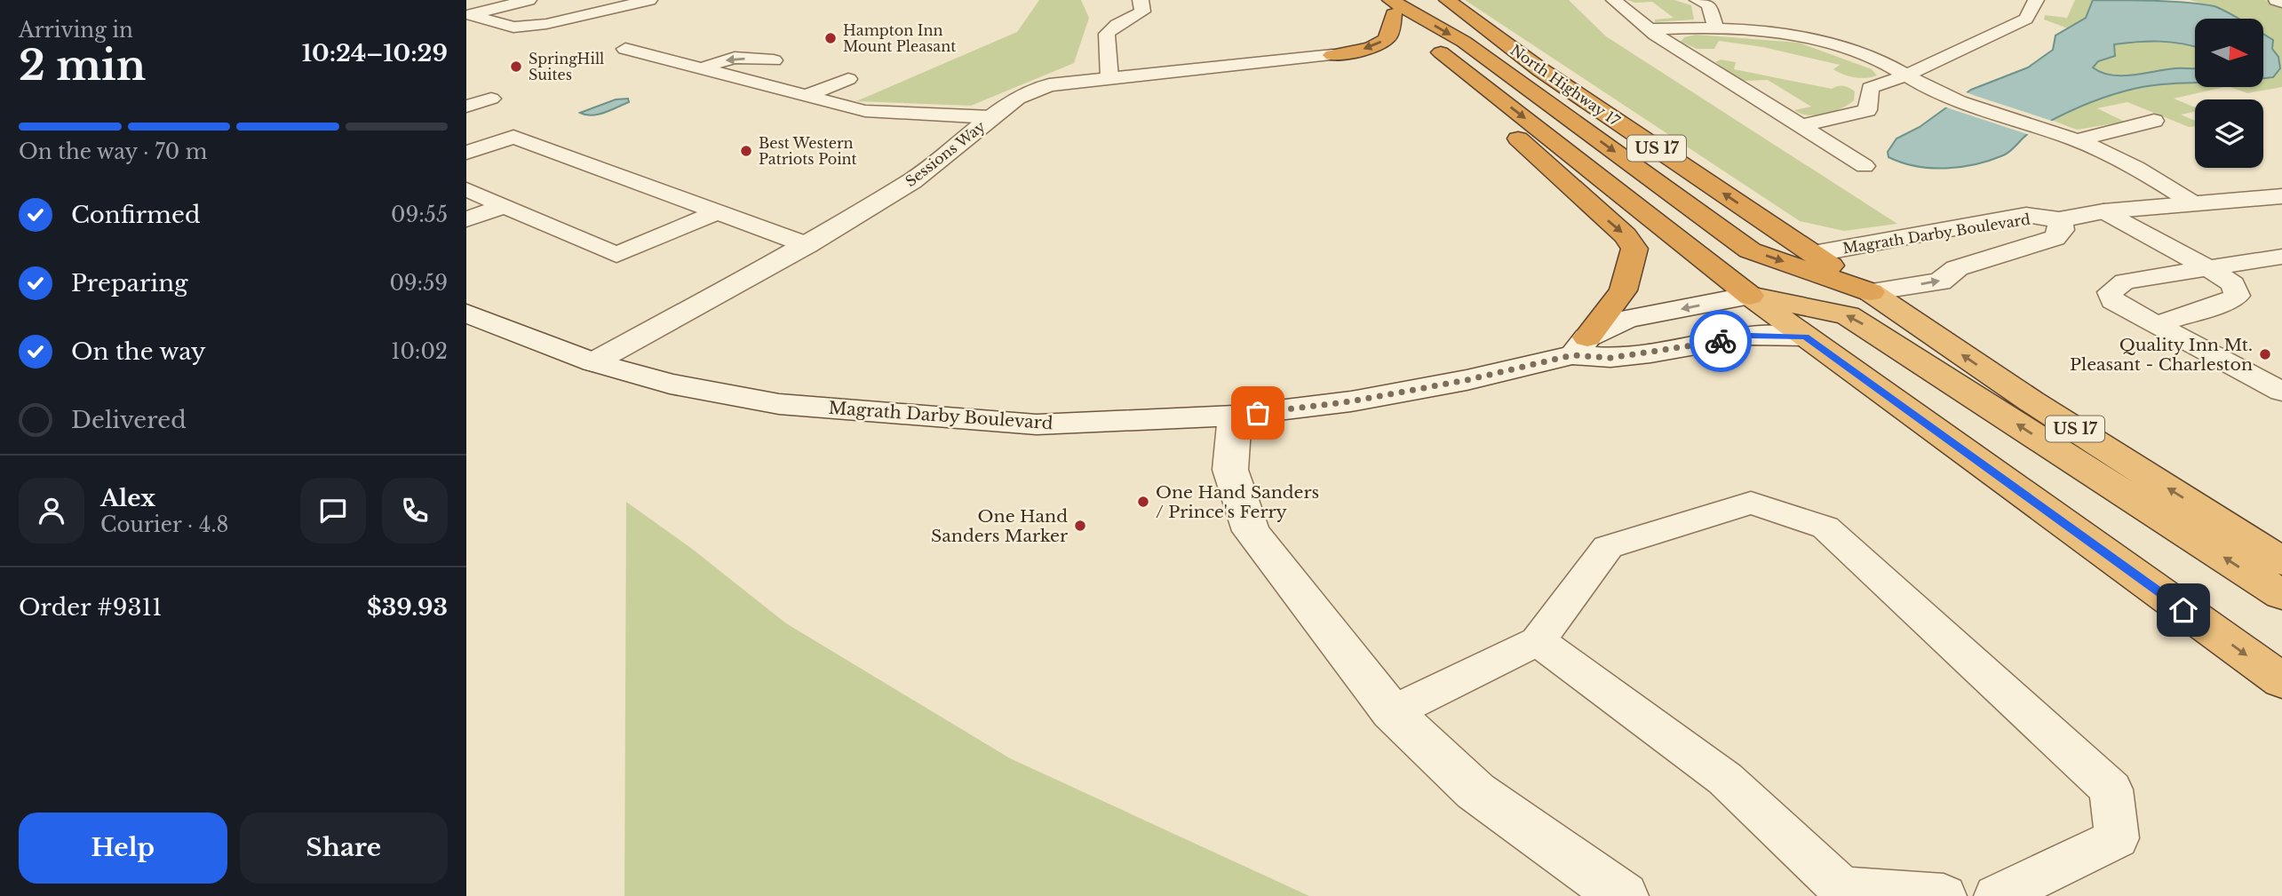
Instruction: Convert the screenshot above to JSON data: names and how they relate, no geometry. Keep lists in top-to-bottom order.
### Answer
{
  "streets": {
    "highway": ["North Highway 17", "US 17"],
    "street": ["Sessions Way", "Magrath Darby Boulevard"]
  },
  "crossings": [
    ["North Highway 17", "US 17"],
    ["North Highway 17", "Magrath Darby Boulevard"],
    ["US 17", "Magrath Darby Boulevard"],
    ["Sessions Way", "Magrath Darby Boulevard"]
  ],
  "places": [
    "Hampton Inn Mount Pleasant",
    "SpringHill Suites",
    "Best Western Patriots Point",
    "Quality Inn Mt. Pleasant - Charleston",
    "One Hand Sanders / Prince's Ferry",
    "One Hand Sanders Marker"
  ],
  "north": "right",
  "page": {
    "heading": ["2 min", "Arriving in", "10:24–10:29"],
    "panel": [
      "Alex",
      "Courier · 4.8",
      "Order #9311",
      "$39.93"
    ],
    "bar": "On the way · 70 m",
    "list": [
      ["Confirmed", "09:55"],
      ["Preparing", "09:59"],
      ["On the way", "10:02"],
      "Delivered"
    ],
    "buttons": ["Help", "Share"]
  }
}
